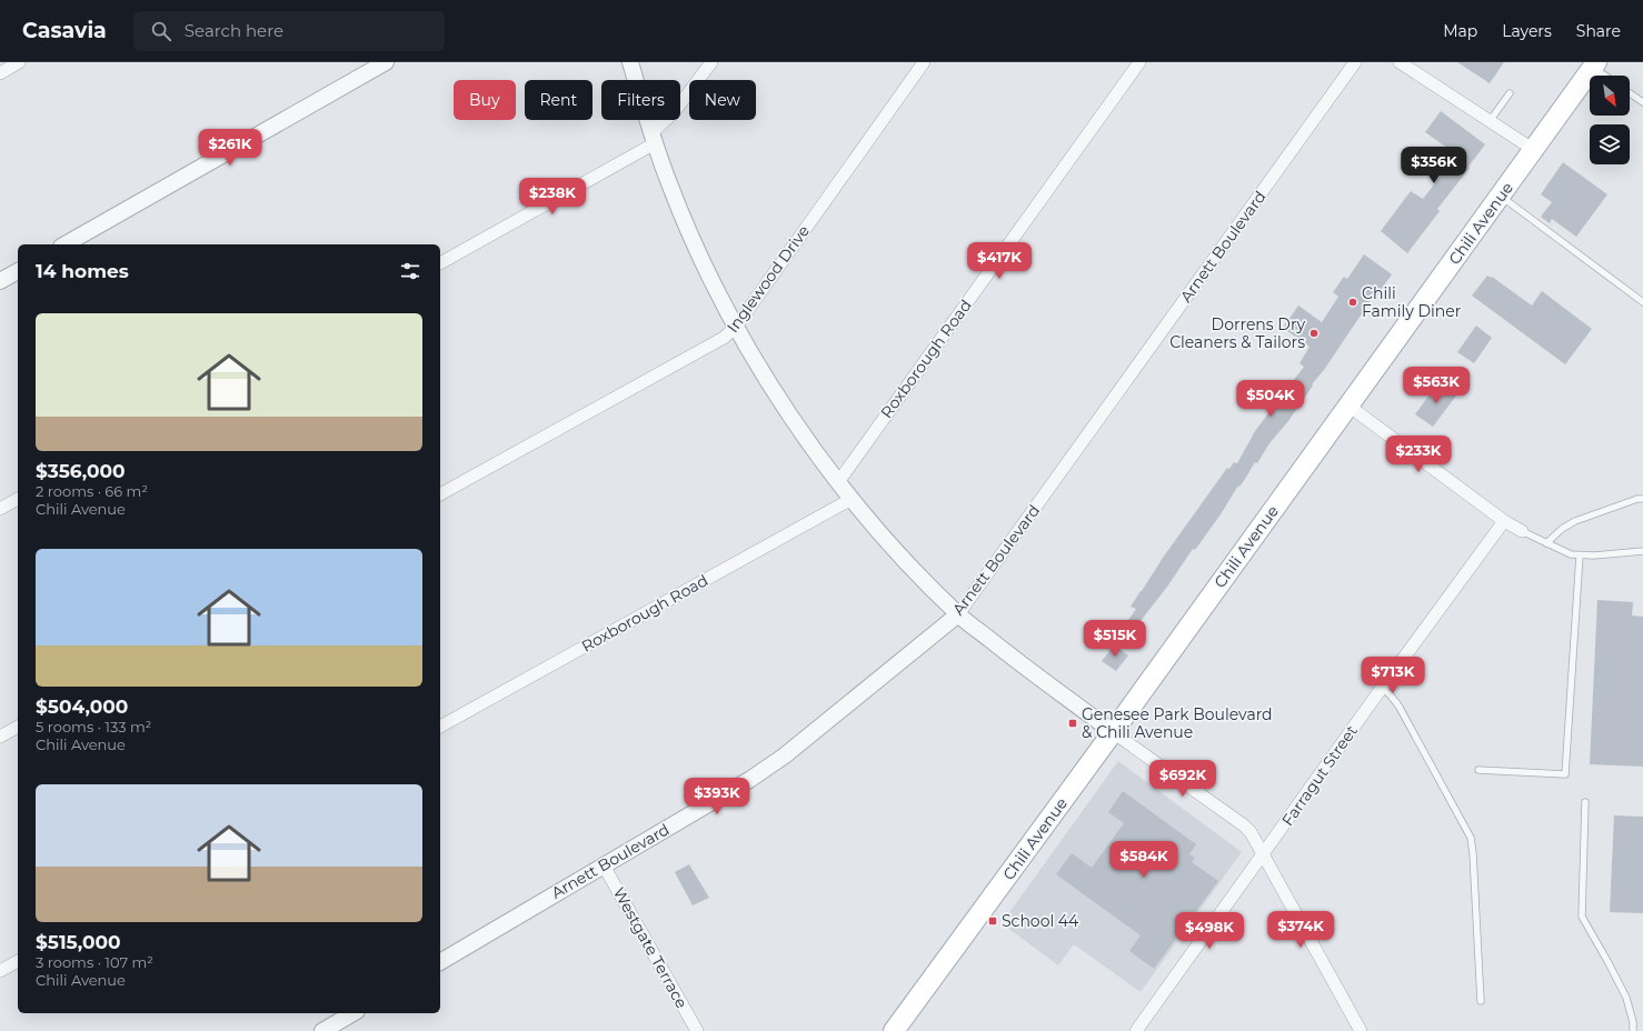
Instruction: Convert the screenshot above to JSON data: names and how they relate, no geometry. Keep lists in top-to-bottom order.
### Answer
{
  "streets": {
    "main road": ["Chili Avenue"],
    "street": [
      "Arnett Boulevard",
      "Inglewood Drive",
      "Roxborough Road",
      "Farragut Street",
      "Westgate Terrace"
    ]
  },
  "crossings": [
    ["Arnett Boulevard", "Westgate Terrace"]
  ],
  "places": {
    "other": ["Chili Family Diner", "Dorrens Dry Cleaners & Tailors"],
    "transit": ["Genesee Park Boulevard & Chili Avenue", "School 44"]
  },
  "north": "bottom right",
  "page": {
    "header": "Casavia",
    "search": "Search here",
    "nav": ["Map", "Layers", "Share"],
    "chip": [
      "Buy",
      "Rent",
      "Filters",
      "New"
    ],
    "price": [
      "$261K",
      "$356K",
      "$238K",
      "$417K",
      "$563K",
      "$504K",
      "$233K",
      "$515K",
      "$713K",
      "$692K",
      "$393K",
      "$584K",
      "$374K",
      "$498K"
    ],
    "heading": "14 homes",
    "list": [
      {
        "name": "$356,000",
        "note": "2 rooms · 66 m² · Chili Avenue"
      },
      {
        "name": "$504,000",
        "note": "5 rooms · 133 m² · Chili Avenue"
      },
      {
        "name": "$515,000",
        "note": "3 rooms · 107 m² · Chili Avenue"
      }
    ]
  }
}
